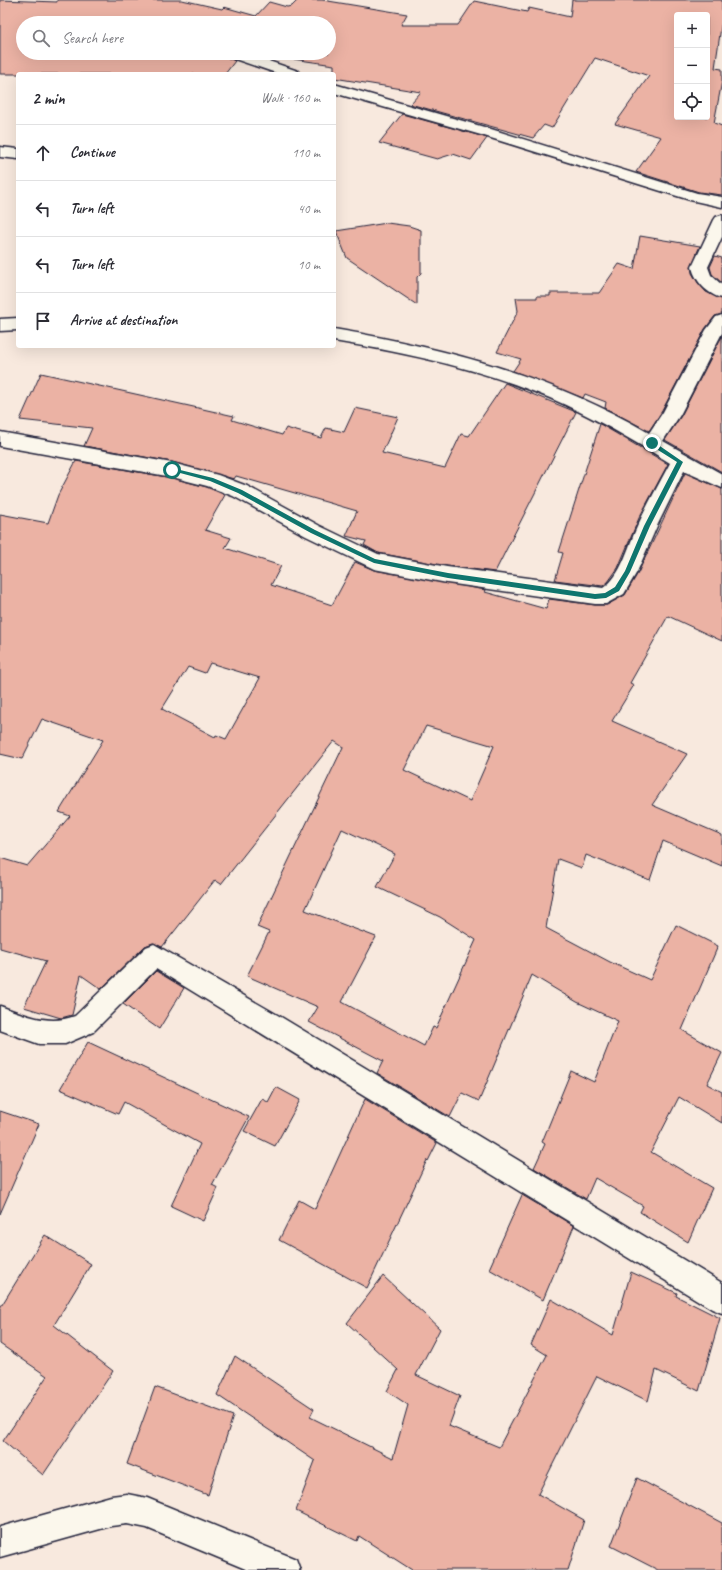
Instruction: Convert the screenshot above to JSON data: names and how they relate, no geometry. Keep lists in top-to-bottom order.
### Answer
{
  "page": {
    "map_buttons": ["+", "−"],
    "search": "Search here",
    "heading": ["2 min", "Walk · 160 m"],
    "list": [
      ["Continue", "110 m"],
      ["Turn left", "40 m"],
      ["Turn left", "10 m"],
      "Arrive at destination"
    ]
  }
}
